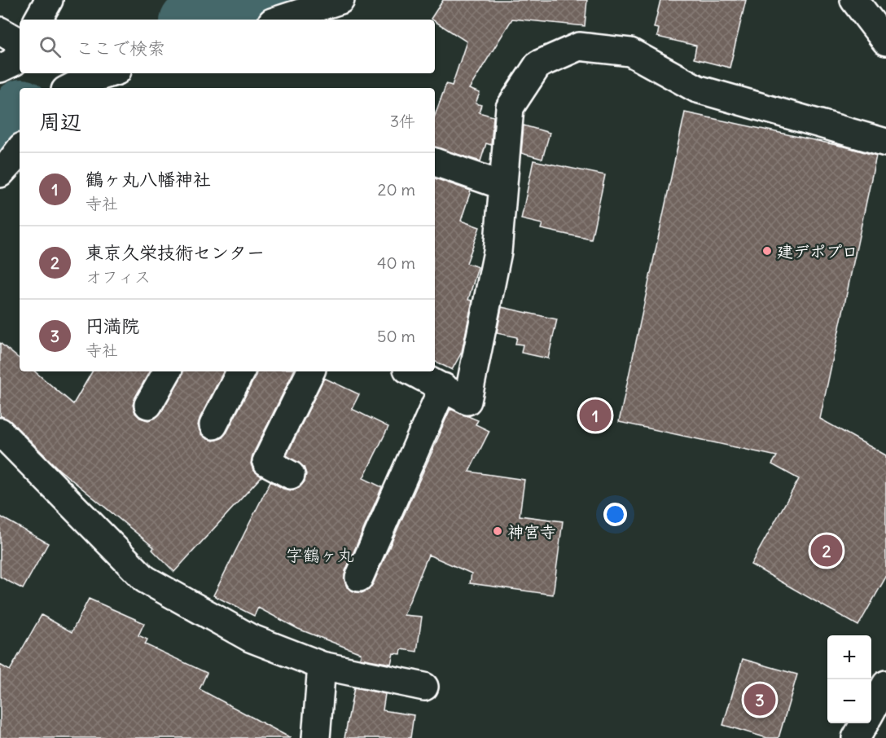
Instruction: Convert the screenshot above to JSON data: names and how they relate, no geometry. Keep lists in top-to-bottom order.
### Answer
{
  "districts": ["字鶴ヶ丸"],
  "places": ["建デポプロ", "神宮寺"],
  "page": {
    "search": "ここで検索",
    "heading": ["周辺", "3件"],
    "list": [
      {
        "mark": "1",
        "name": "鶴ヶ丸八幡神社",
        "note": "寺社",
        "value": "20 m"
      },
      {
        "mark": "2",
        "name": "東京久栄技術センター",
        "note": "オフィス",
        "value": "40 m"
      },
      {
        "mark": "3",
        "name": "円満院",
        "note": "寺社",
        "value": "50 m"
      }
    ],
    "pins": ["1", "2", "3"],
    "map_buttons": ["+", "−"]
  }
}
